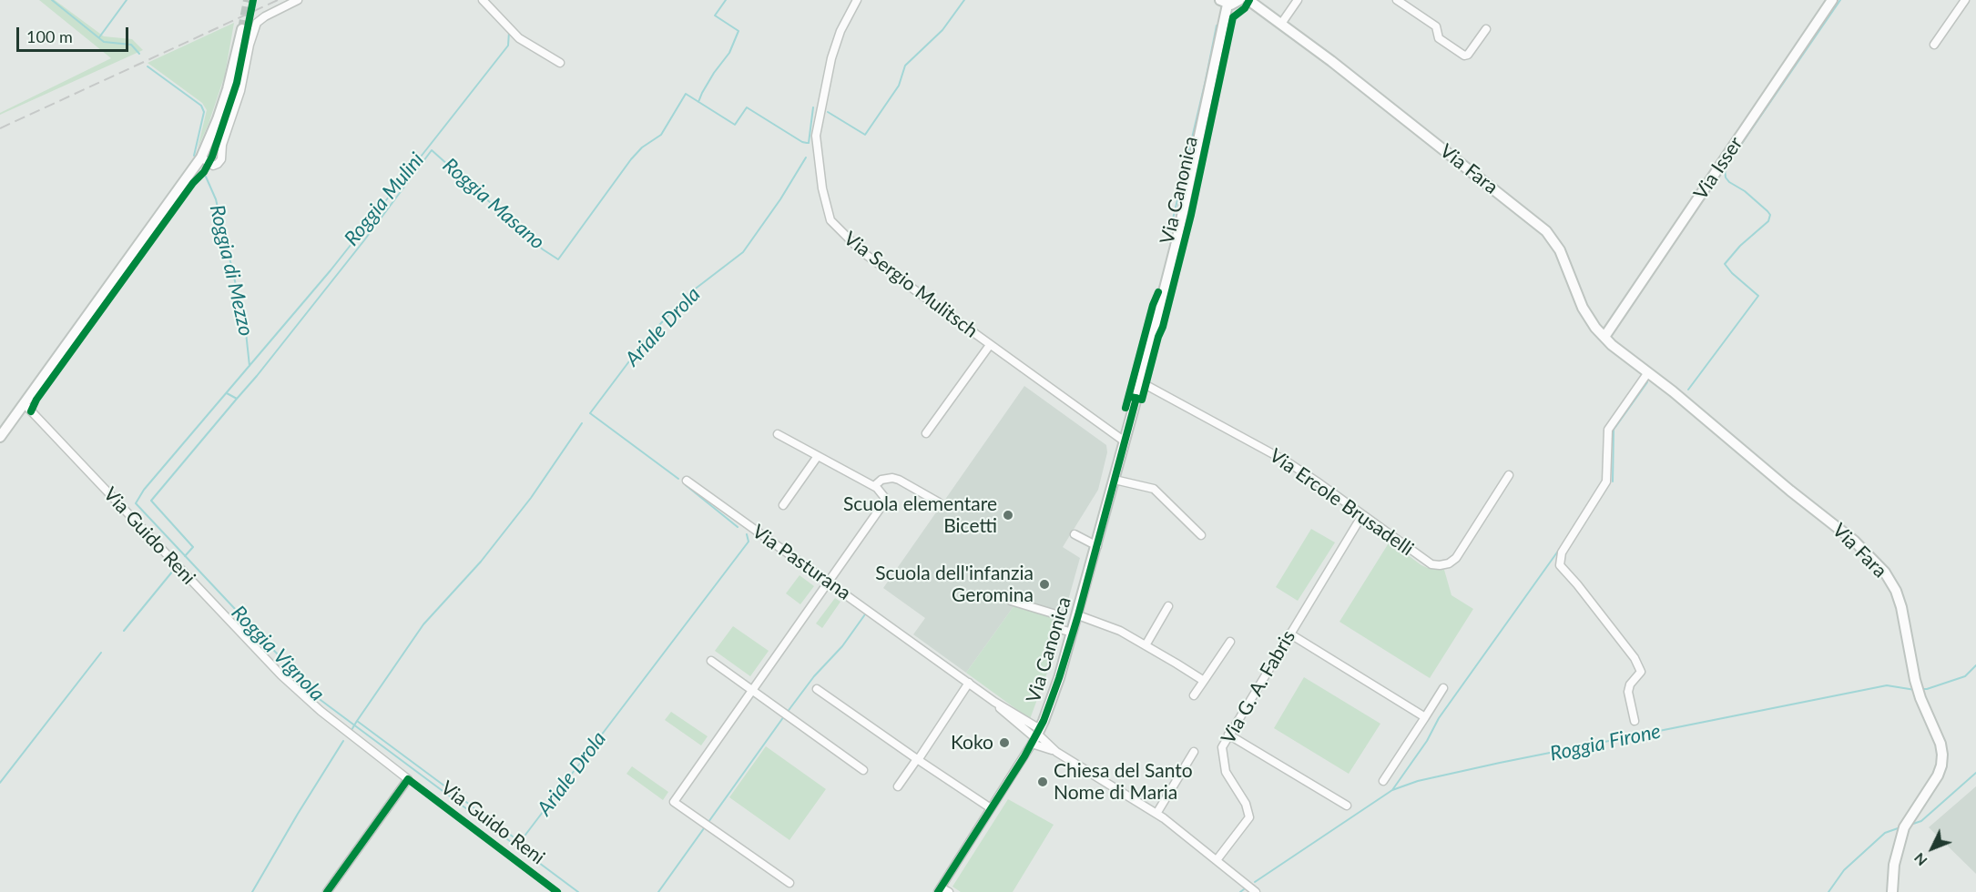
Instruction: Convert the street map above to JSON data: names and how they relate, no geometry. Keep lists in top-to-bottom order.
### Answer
{
  "streets": {
    "street": [
      "Via Isser",
      "Via Fara",
      "Via Canonica",
      "Via Sergio Mulitsch",
      "Via Ercole Brusadelli",
      "Via Guido Reni",
      "Via Pasturana",
      "Via G. A. Fabris"
    ]
  },
  "crossings": [
    ["Via Isser", "Via Fara"],
    ["Via Canonica", "Via Sergio Mulitsch"],
    ["Via Canonica", "Via Ercole Brusadelli"],
    ["Via Canonica", "Via Pasturana"],
    ["Via Ercole Brusadelli", "Via G. A. Fabris"],
    ["Via Pasturana", "Via G. A. Fabris"]
  ],
  "water": [
    "Roggia Mulini",
    "Roggia Masano",
    "Roggia di Mezzo",
    "Ariale Drola",
    "Roggia Vignola",
    "Roggia Firone"
  ],
  "places": [
    "Scuola elementare Bicetti",
    "Scuola dell'infanzia Geromina",
    "Koko",
    "Chiesa del Santo Nome di Maria"
  ],
  "scale_bar": "100 m",
  "north": "bottom left"
}
